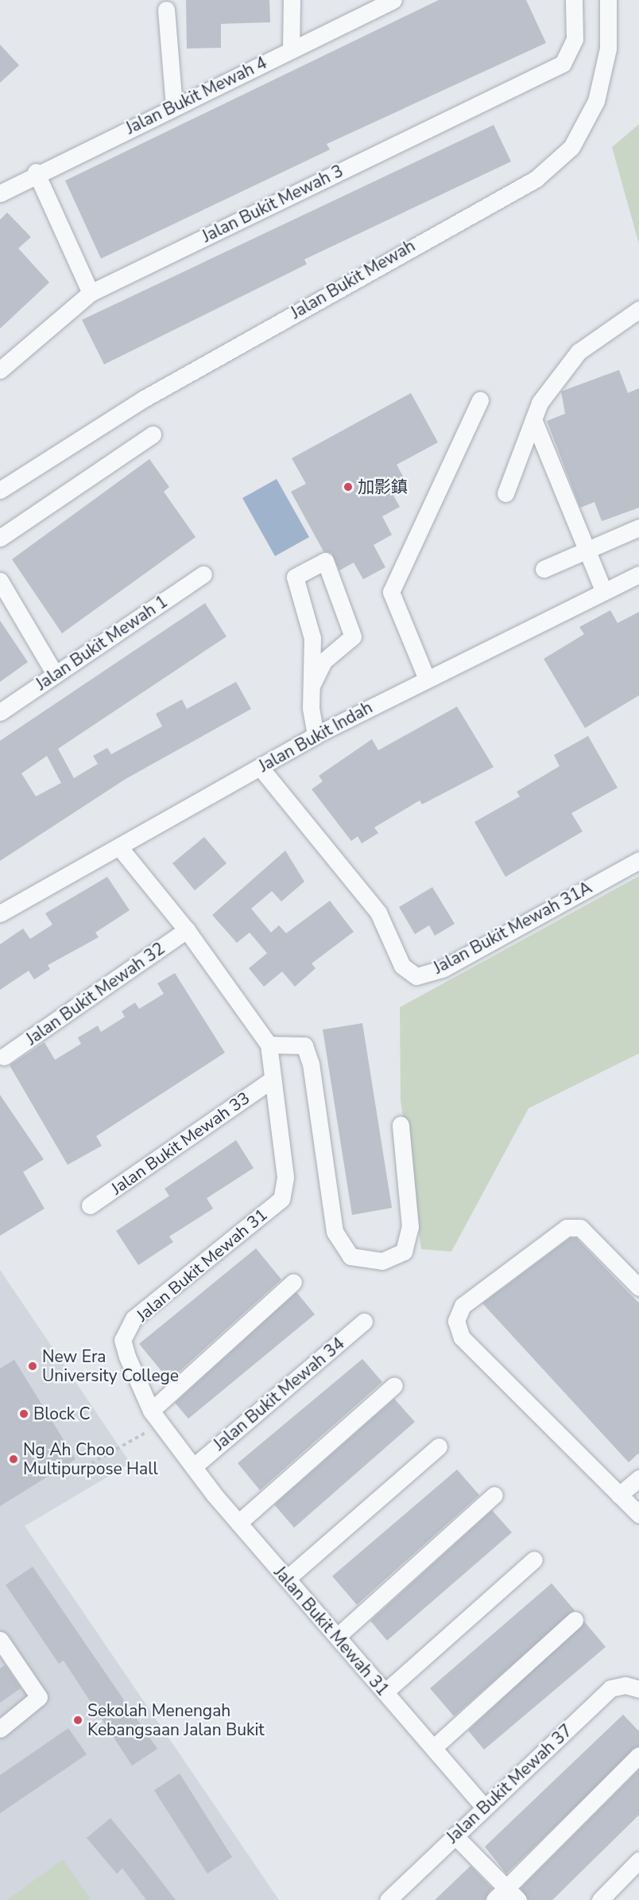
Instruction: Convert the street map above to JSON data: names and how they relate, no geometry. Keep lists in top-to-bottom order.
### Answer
{
  "streets": {
    "street": [
      "Jalan Bukit Mewah 4",
      "Jalan Bukit Mewah 3",
      "Jalan Bukit Mewah",
      "Jalan Bukit Mewah 1",
      "Jalan Bukit Indah",
      "Jalan Bukit Mewah 31A",
      "Jalan Bukit Mewah 32",
      "Jalan Bukit Mewah 33",
      "Jalan Bukit Mewah 31",
      "Jalan Bukit Mewah 34",
      "Jalan Bukit Mewah 37"
    ]
  },
  "crossings": [
    ["Jalan Bukit Indah", "Jalan Bukit Mewah 31A"],
    ["Jalan Bukit Mewah 33", "Jalan Bukit Mewah 31"],
    ["Jalan Bukit Mewah 31", "Jalan Bukit Mewah 34"],
    ["Jalan Bukit Mewah 31", "Jalan Bukit Mewah 37"]
  ],
  "places": [
    "加影鎮",
    "New Era University College",
    "Block C",
    "Ng Ah Choo Multipurpose Hall",
    "Sekolah Menengah Kebangsaan Jalan Bukit"
  ]
}
